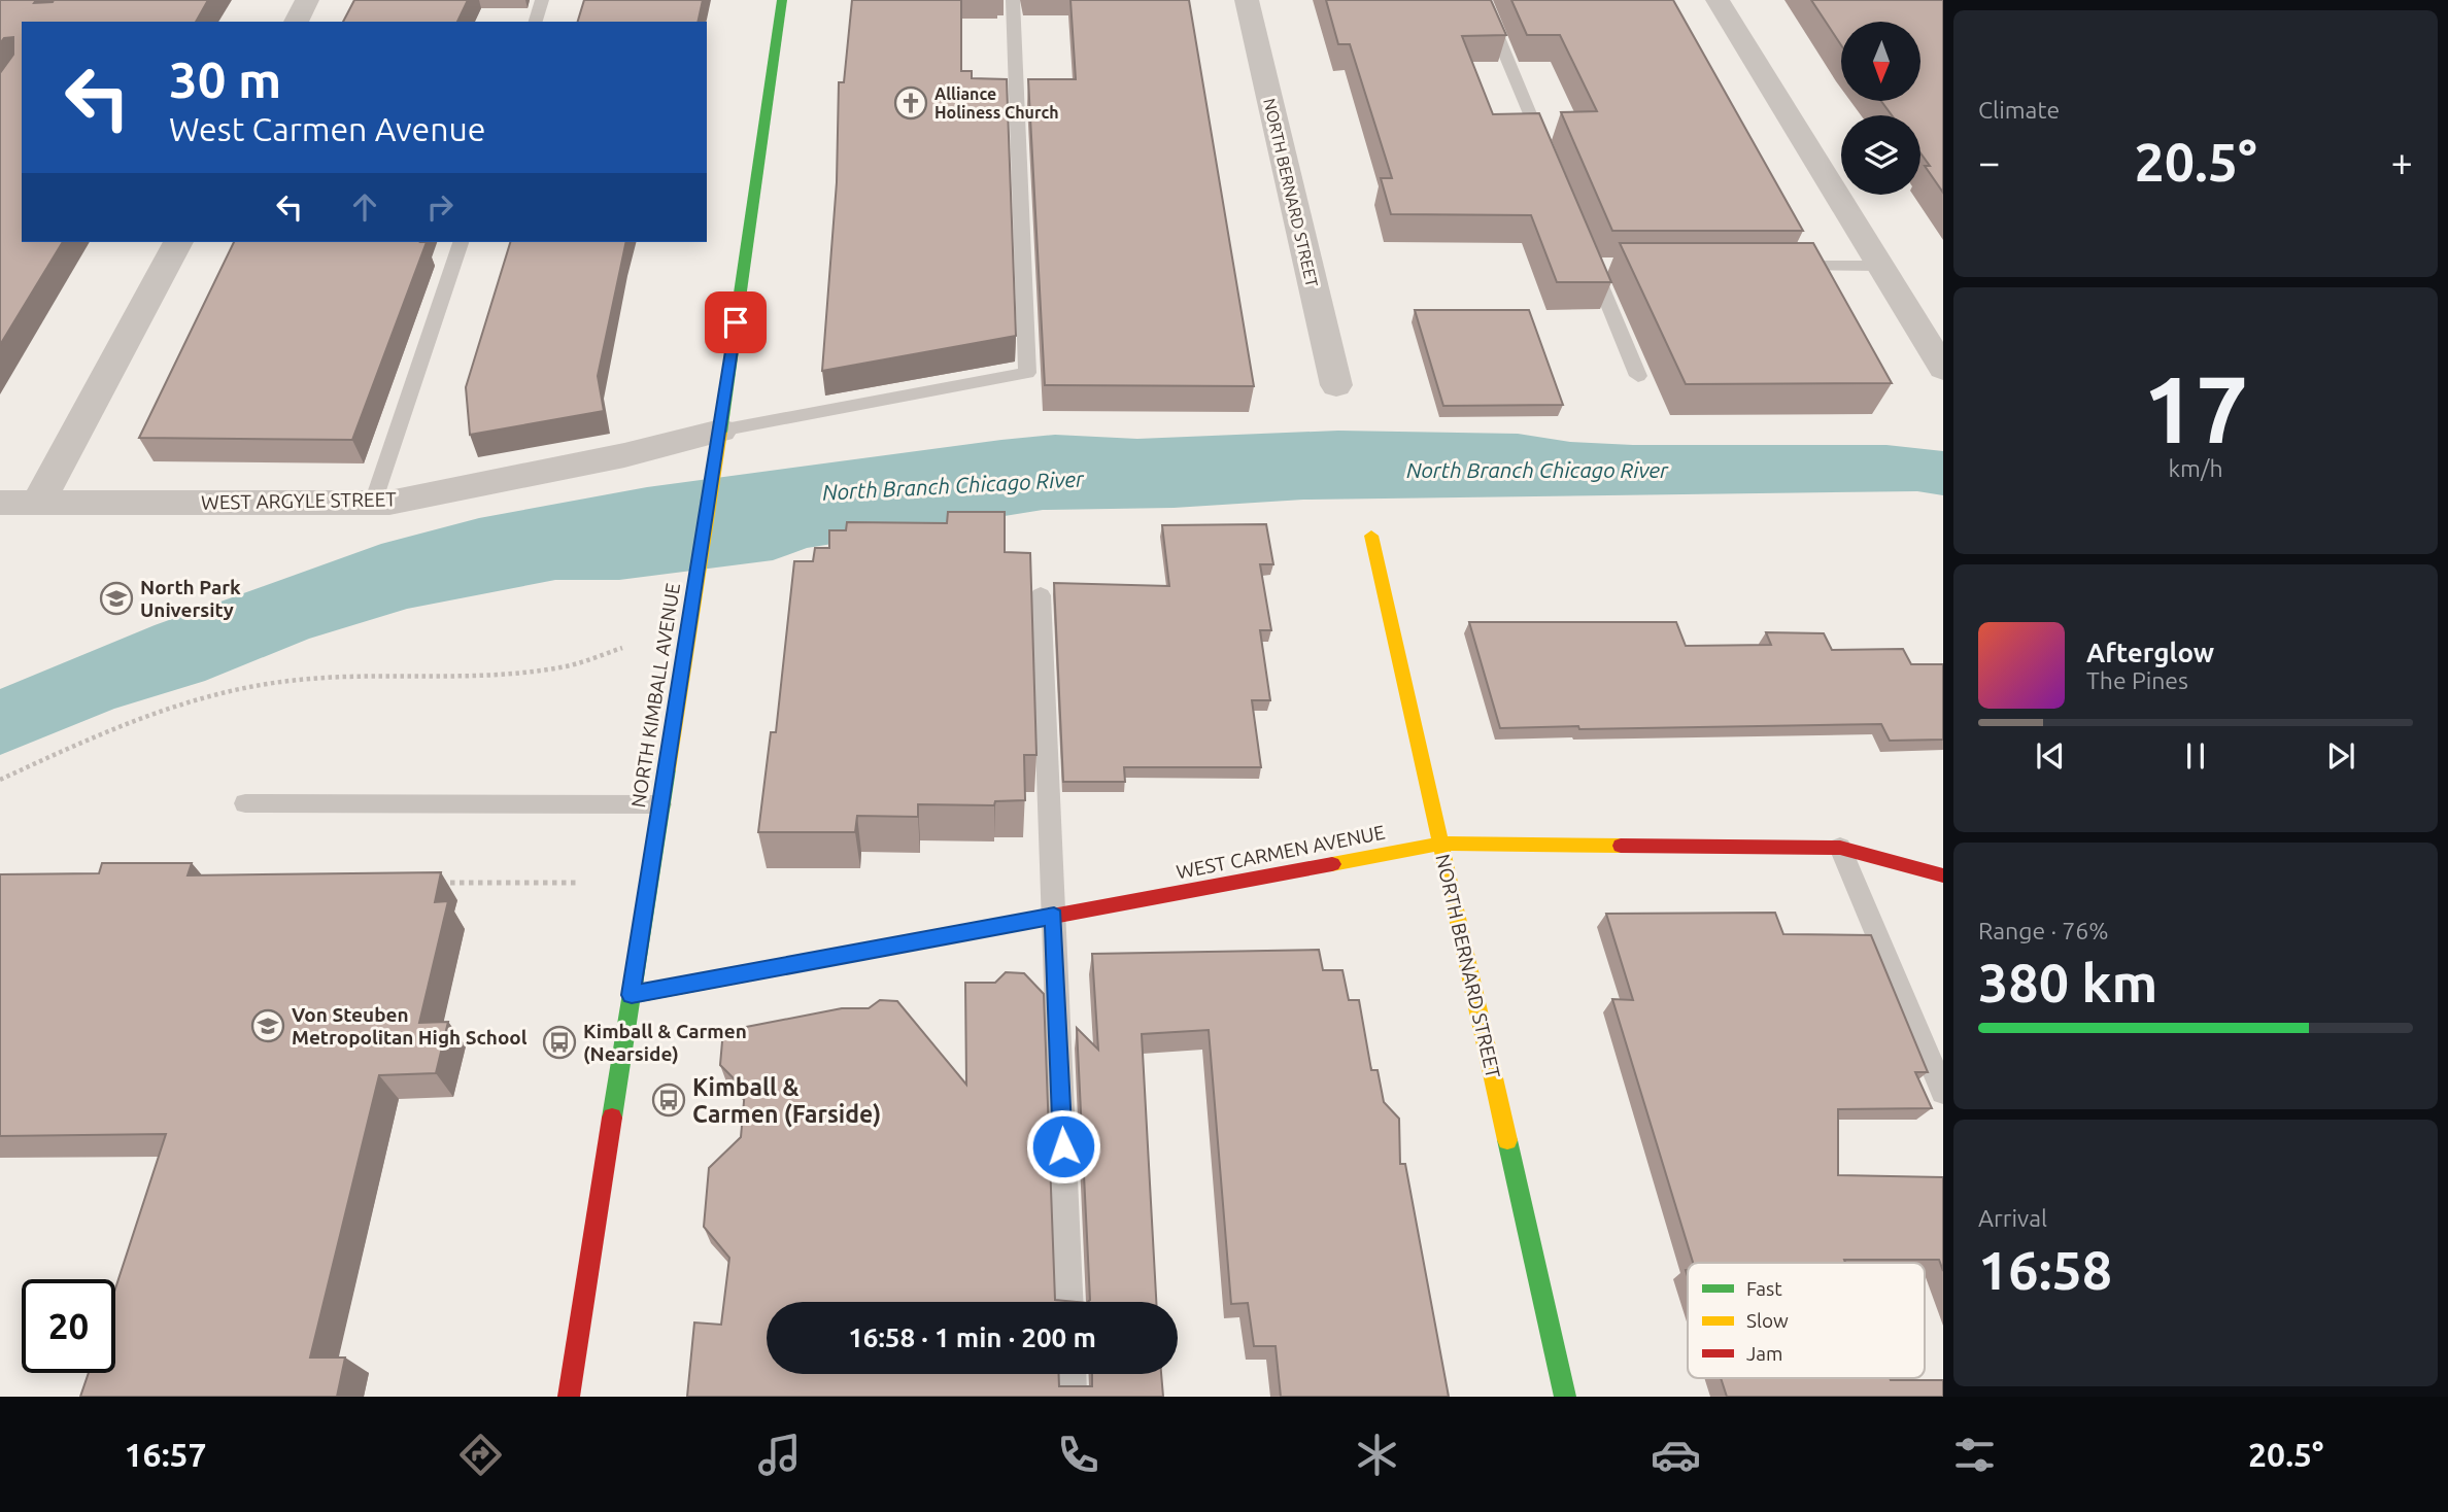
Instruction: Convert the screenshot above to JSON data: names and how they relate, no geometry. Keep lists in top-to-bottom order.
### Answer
{
  "streets": {
    "street": [
      "NORTH BERNARD STREET",
      "WEST ARGYLE STREET",
      "NORTH KIMBALL AVENUE",
      "WEST CARMEN AVENUE"
    ]
  },
  "crossings": [
    ["NORTH BERNARD STREET", "WEST CARMEN AVENUE"],
    ["WEST ARGYLE STREET", "NORTH KIMBALL AVENUE"],
    ["NORTH KIMBALL AVENUE", "WEST CARMEN AVENUE"]
  ],
  "water": ["North Branch Chicago River"],
  "places": {
    "church": ["Alliance Holiness Church"],
    "school or university": ["North Park University", "Von Steuben Metropolitan High School"],
    "bus stop": ["Kimball & Carmen (Nearside)", "Kimball & Carmen (Farside)"]
  },
  "legend": ["Fast", "Slow", "Jam"],
  "north": "bottom",
  "page": {
    "tile": [
      "Climate",
      ["17", "km/h"],
      ["Range · 76%", "380 km"],
      ["Arrival", "16:58"]
    ],
    "turn": ["30 m", "West Carmen Avenue"],
    "heat": ["−", "20.5°", "+"],
    "song": ["Afterglow", "The Pines"],
    "limit": "20",
    "trip": "16:58 · 1 min · 200 m",
    "tabs": ["16:57", "20.5°"]
  }
}
